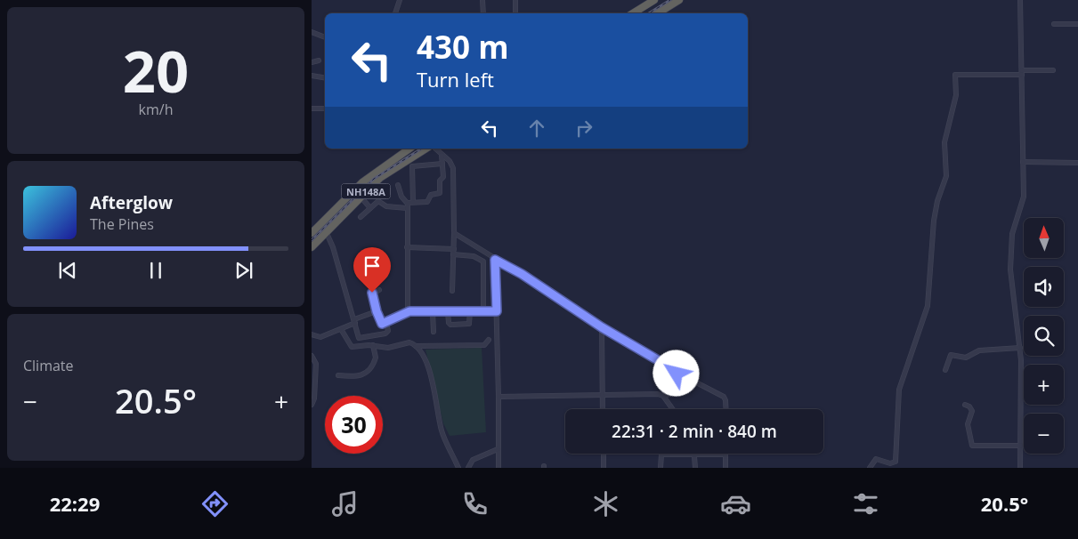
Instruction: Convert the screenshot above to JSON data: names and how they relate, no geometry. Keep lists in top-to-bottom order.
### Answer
{
  "streets": {
    "highway": ["NH148A"]
  },
  "north": "top",
  "page": {
    "tile": [
      ["20", "km/h"],
      "Climate"
    ],
    "turn": ["430 m", "Turn left"],
    "song": ["Afterglow", "The Pines"],
    "map_buttons": ["+", "−"],
    "heat": ["−", "20.5°", "+"],
    "limit": "30",
    "trip": "22:31 · 2 min · 840 m",
    "tabs": ["22:29", "20.5°"]
  }
}
